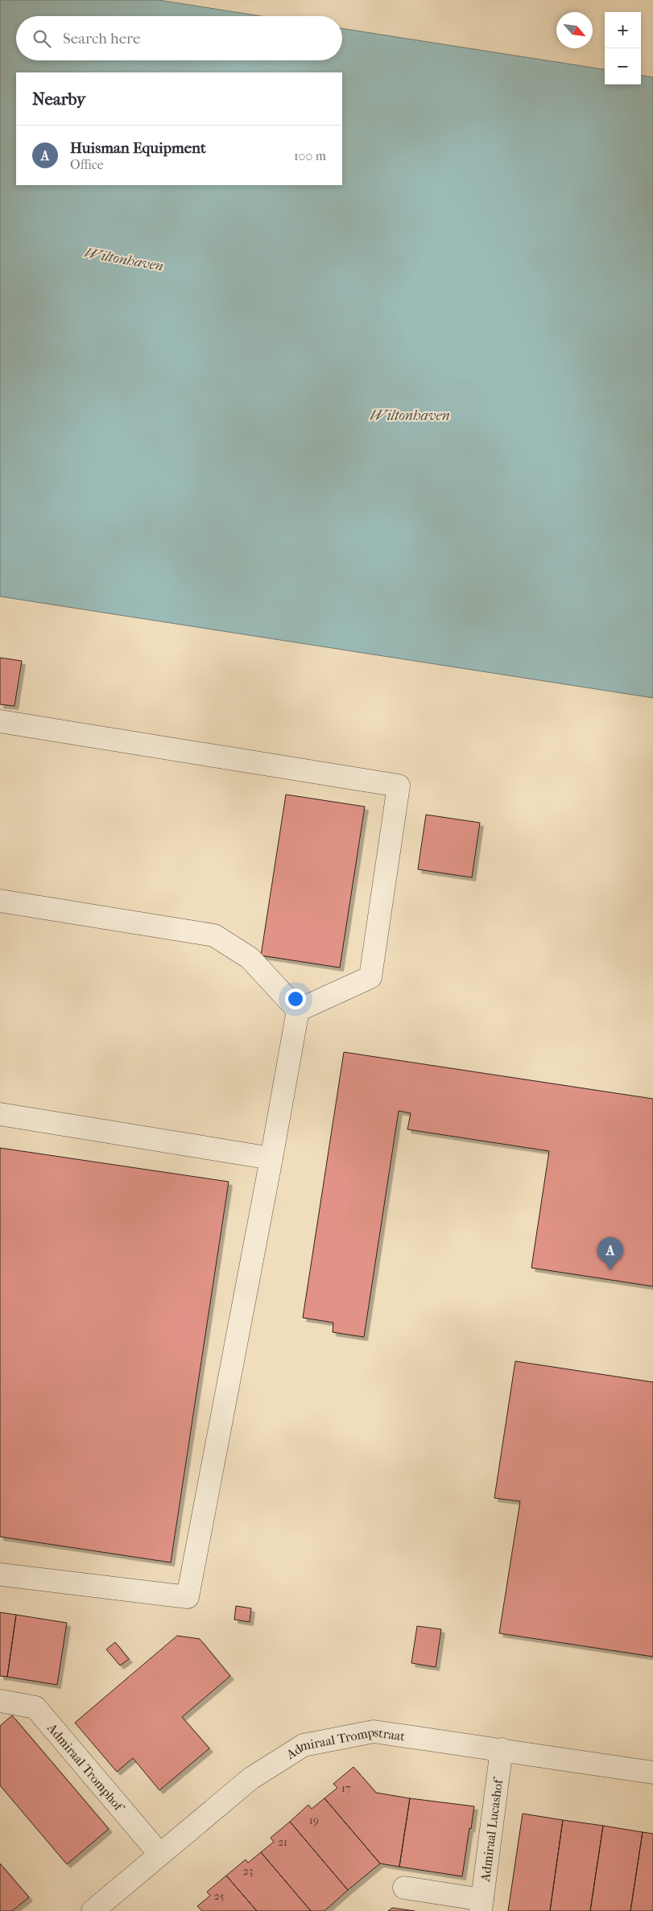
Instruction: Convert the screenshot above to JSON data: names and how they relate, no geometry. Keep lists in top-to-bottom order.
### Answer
{
  "streets": {
    "street": ["Admiraal Trompstraat", "Admiraal Tromphof", "Admiraal Lucashof"]
  },
  "crossings": [
    ["Admiraal Trompstraat", "Admiraal Tromphof"],
    ["Admiraal Trompstraat", "Admiraal Lucashof"]
  ],
  "water": ["Wiltonhaven"],
  "house_numbers": [
    "17",
    "19",
    "21",
    "23",
    "25"
  ],
  "north": "bottom right",
  "page": {
    "map_buttons": ["+", "−"],
    "search": "Search here",
    "heading": "Nearby",
    "list": [
      {
        "mark": "A",
        "name": "Huisman Equipment",
        "note": "Office",
        "value": "100 m"
      }
    ],
    "pins": "A"
  }
}
